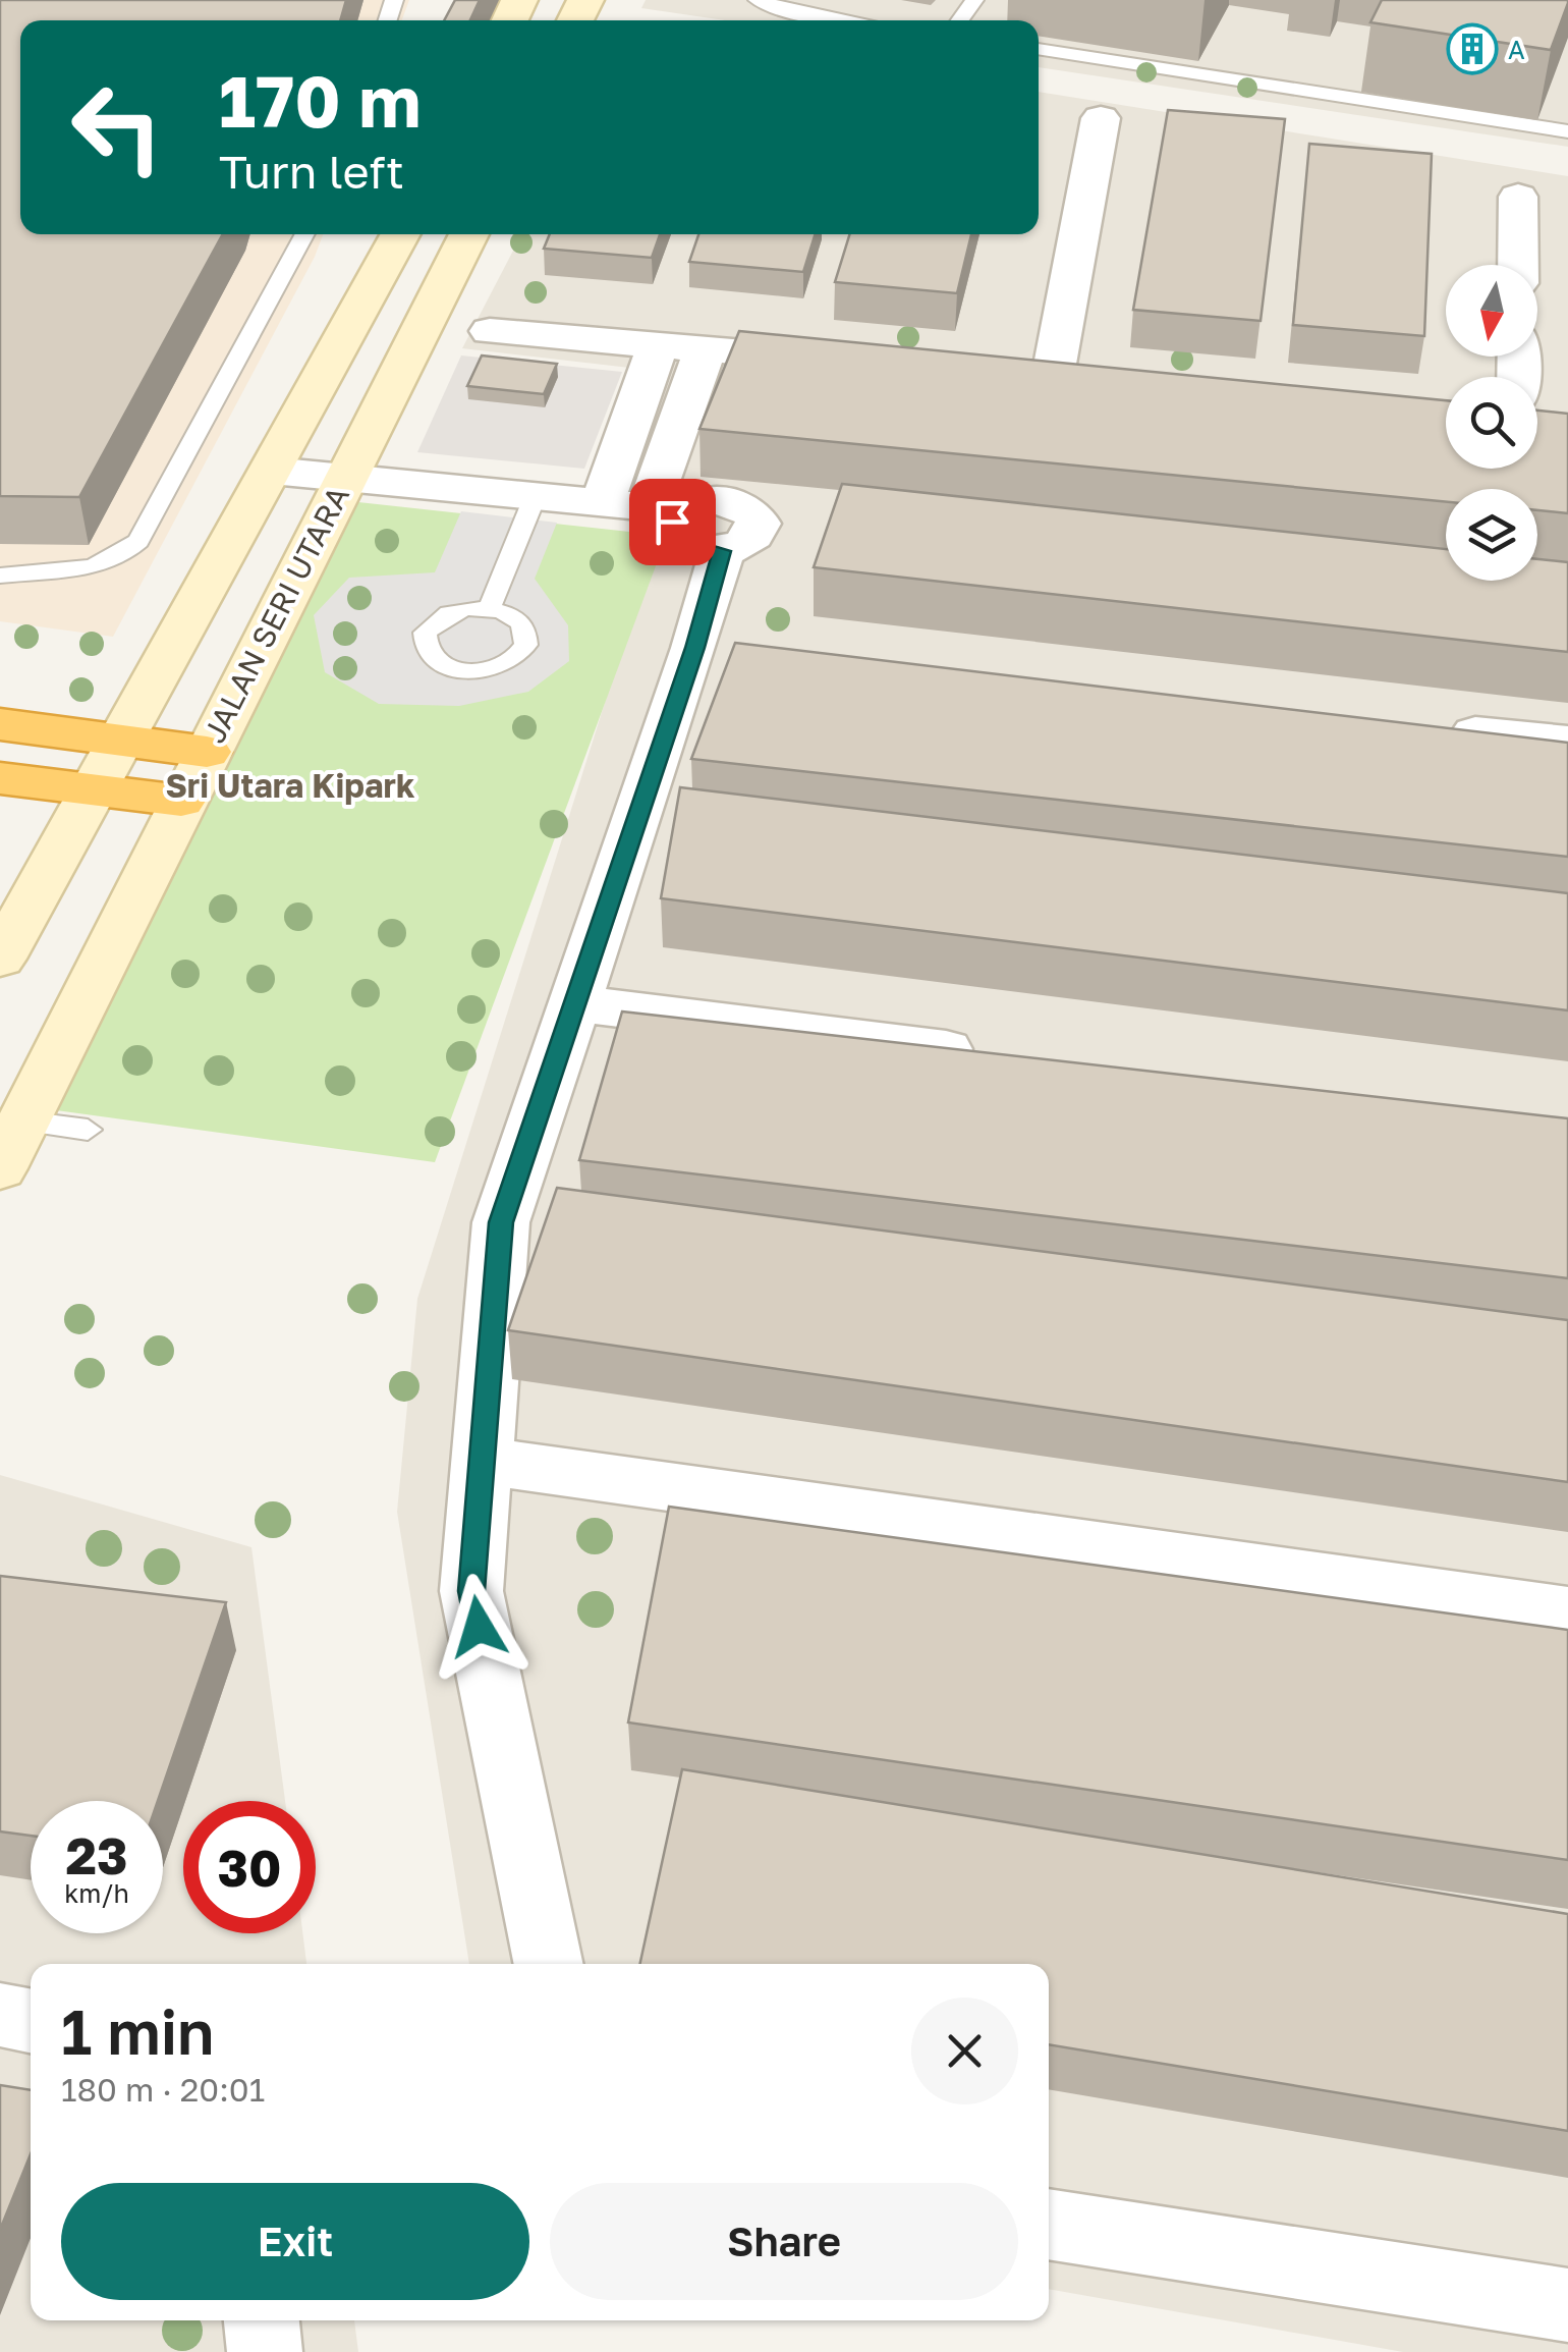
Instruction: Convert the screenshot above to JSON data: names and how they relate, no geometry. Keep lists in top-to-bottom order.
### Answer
{
  "streets": {
    "street": ["JALAN SERI UTARA"]
  },
  "districts": ["Sri Utara Kipark"],
  "places": {
    "building": ["A"]
  },
  "north": "bottom",
  "page": {
    "turn": ["170 m", "Turn left"],
    "speed": "23 km/h",
    "limit": "30",
    "heading": ["1 min", "180 m · 20:01"],
    "buttons": ["Exit", "Share"]
  }
}
